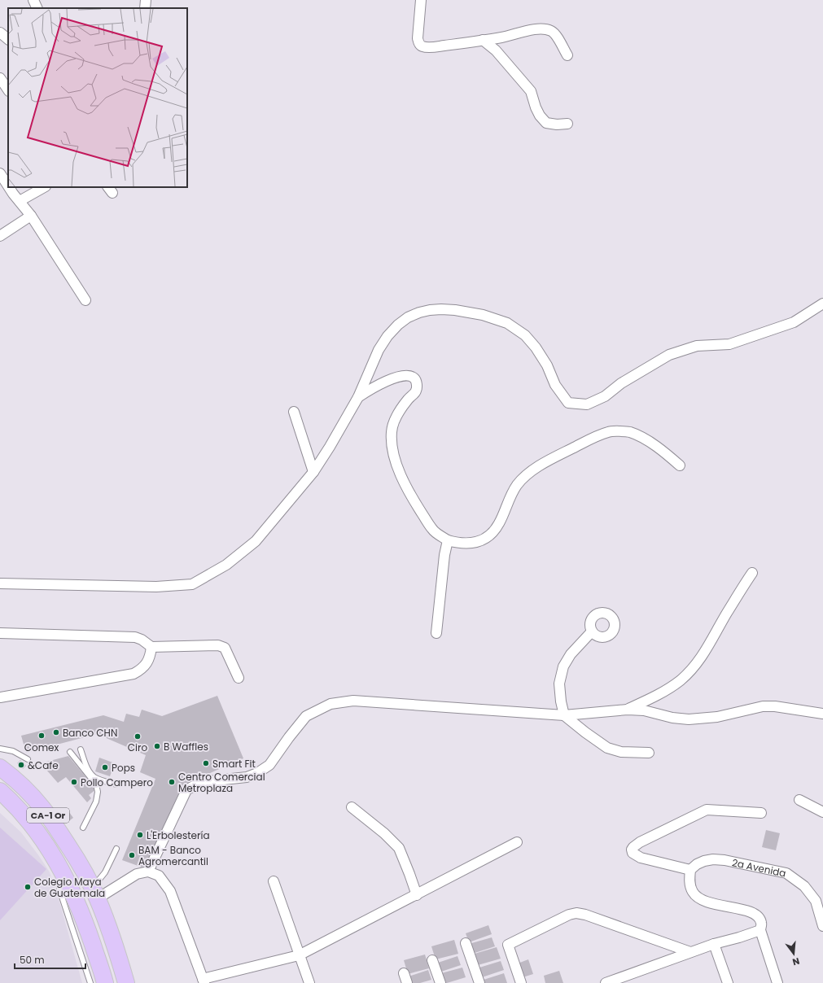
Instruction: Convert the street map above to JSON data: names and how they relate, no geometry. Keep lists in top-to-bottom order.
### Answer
{
  "streets": {
    "highway": ["CA-1 Or"],
    "street": ["2a Avenida"]
  },
  "places": [
    "Banco CHN",
    "Comex",
    "Ciro",
    "B Waffles",
    "Smart Fit",
    "&Cafe",
    "Pops",
    "Pollo Campero",
    "Centro Comercial Metroplaza",
    "L'Erbolestería",
    "BAM - Banco Agromercantil",
    "Colegio Maya de Guatemala"
  ],
  "scale_bar": "50 m",
  "north": "bottom"
}
